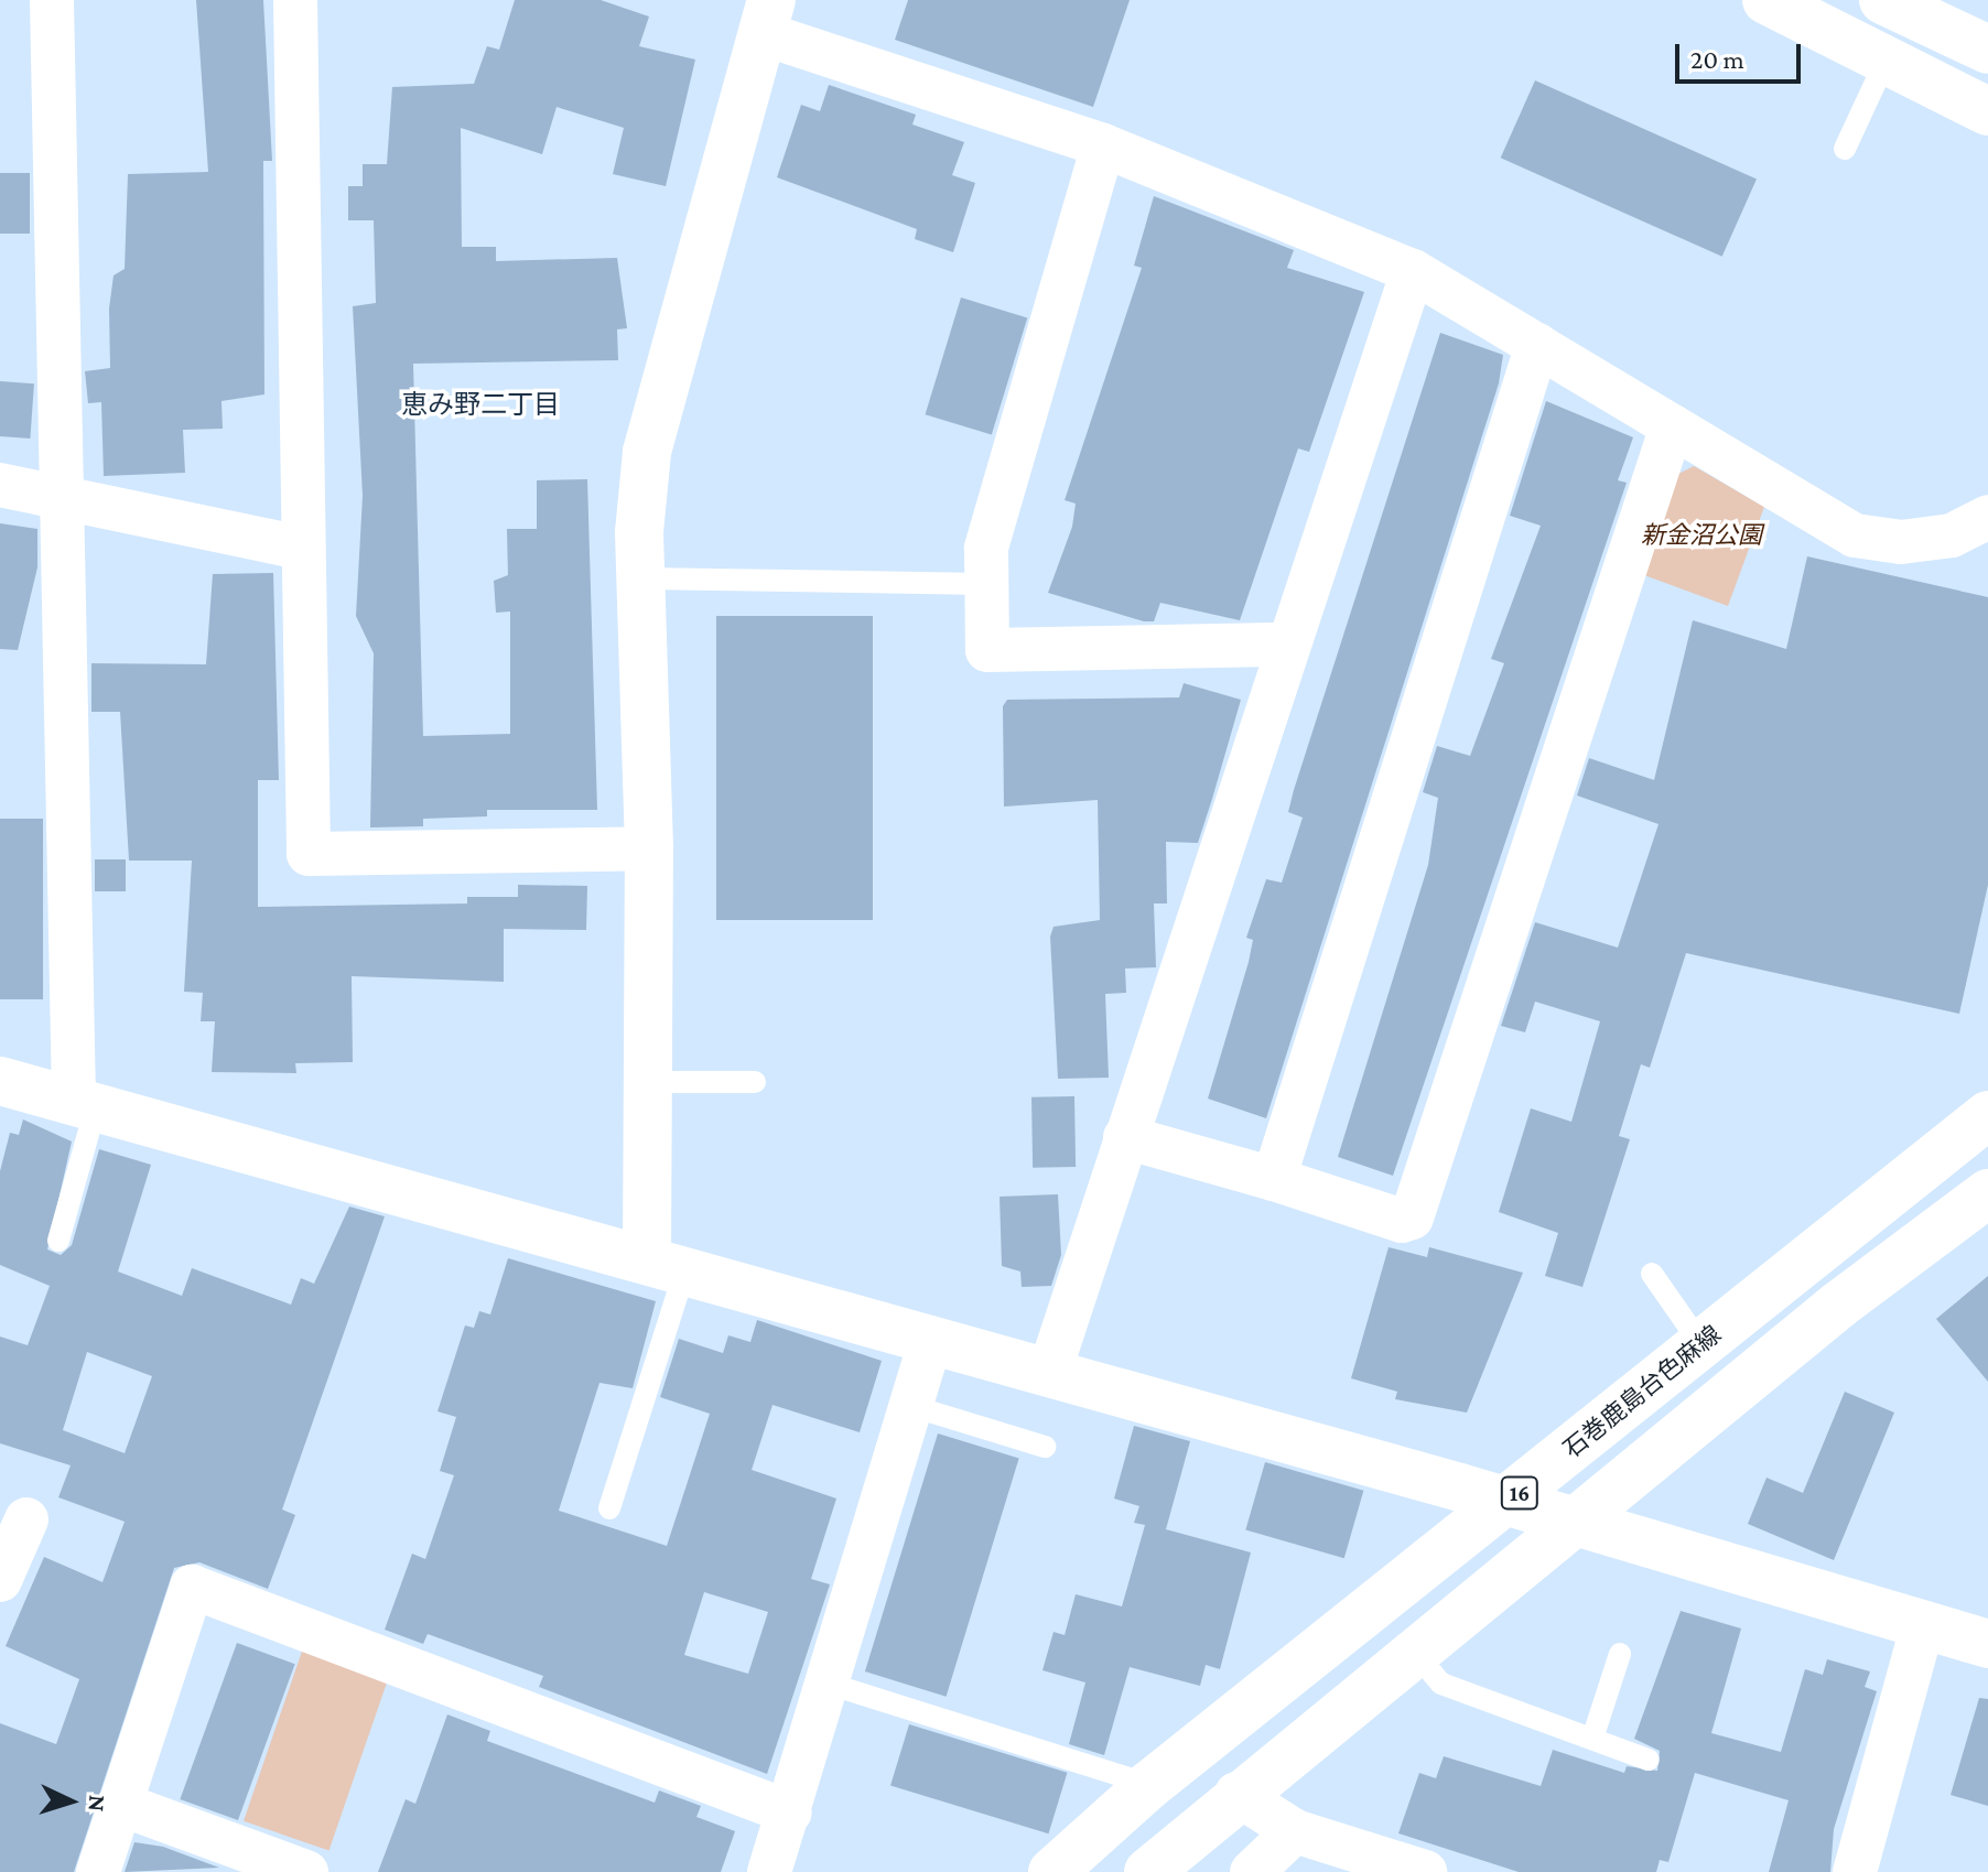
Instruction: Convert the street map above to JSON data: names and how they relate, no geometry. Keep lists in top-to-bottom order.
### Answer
{
  "streets": {
    "street": ["石巻鹿島台色麻線", "16"]
  },
  "districts": ["恵み野二丁目"],
  "parks": ["新金沼公園"],
  "scale_bar": "20 m",
  "north": "right"
}
